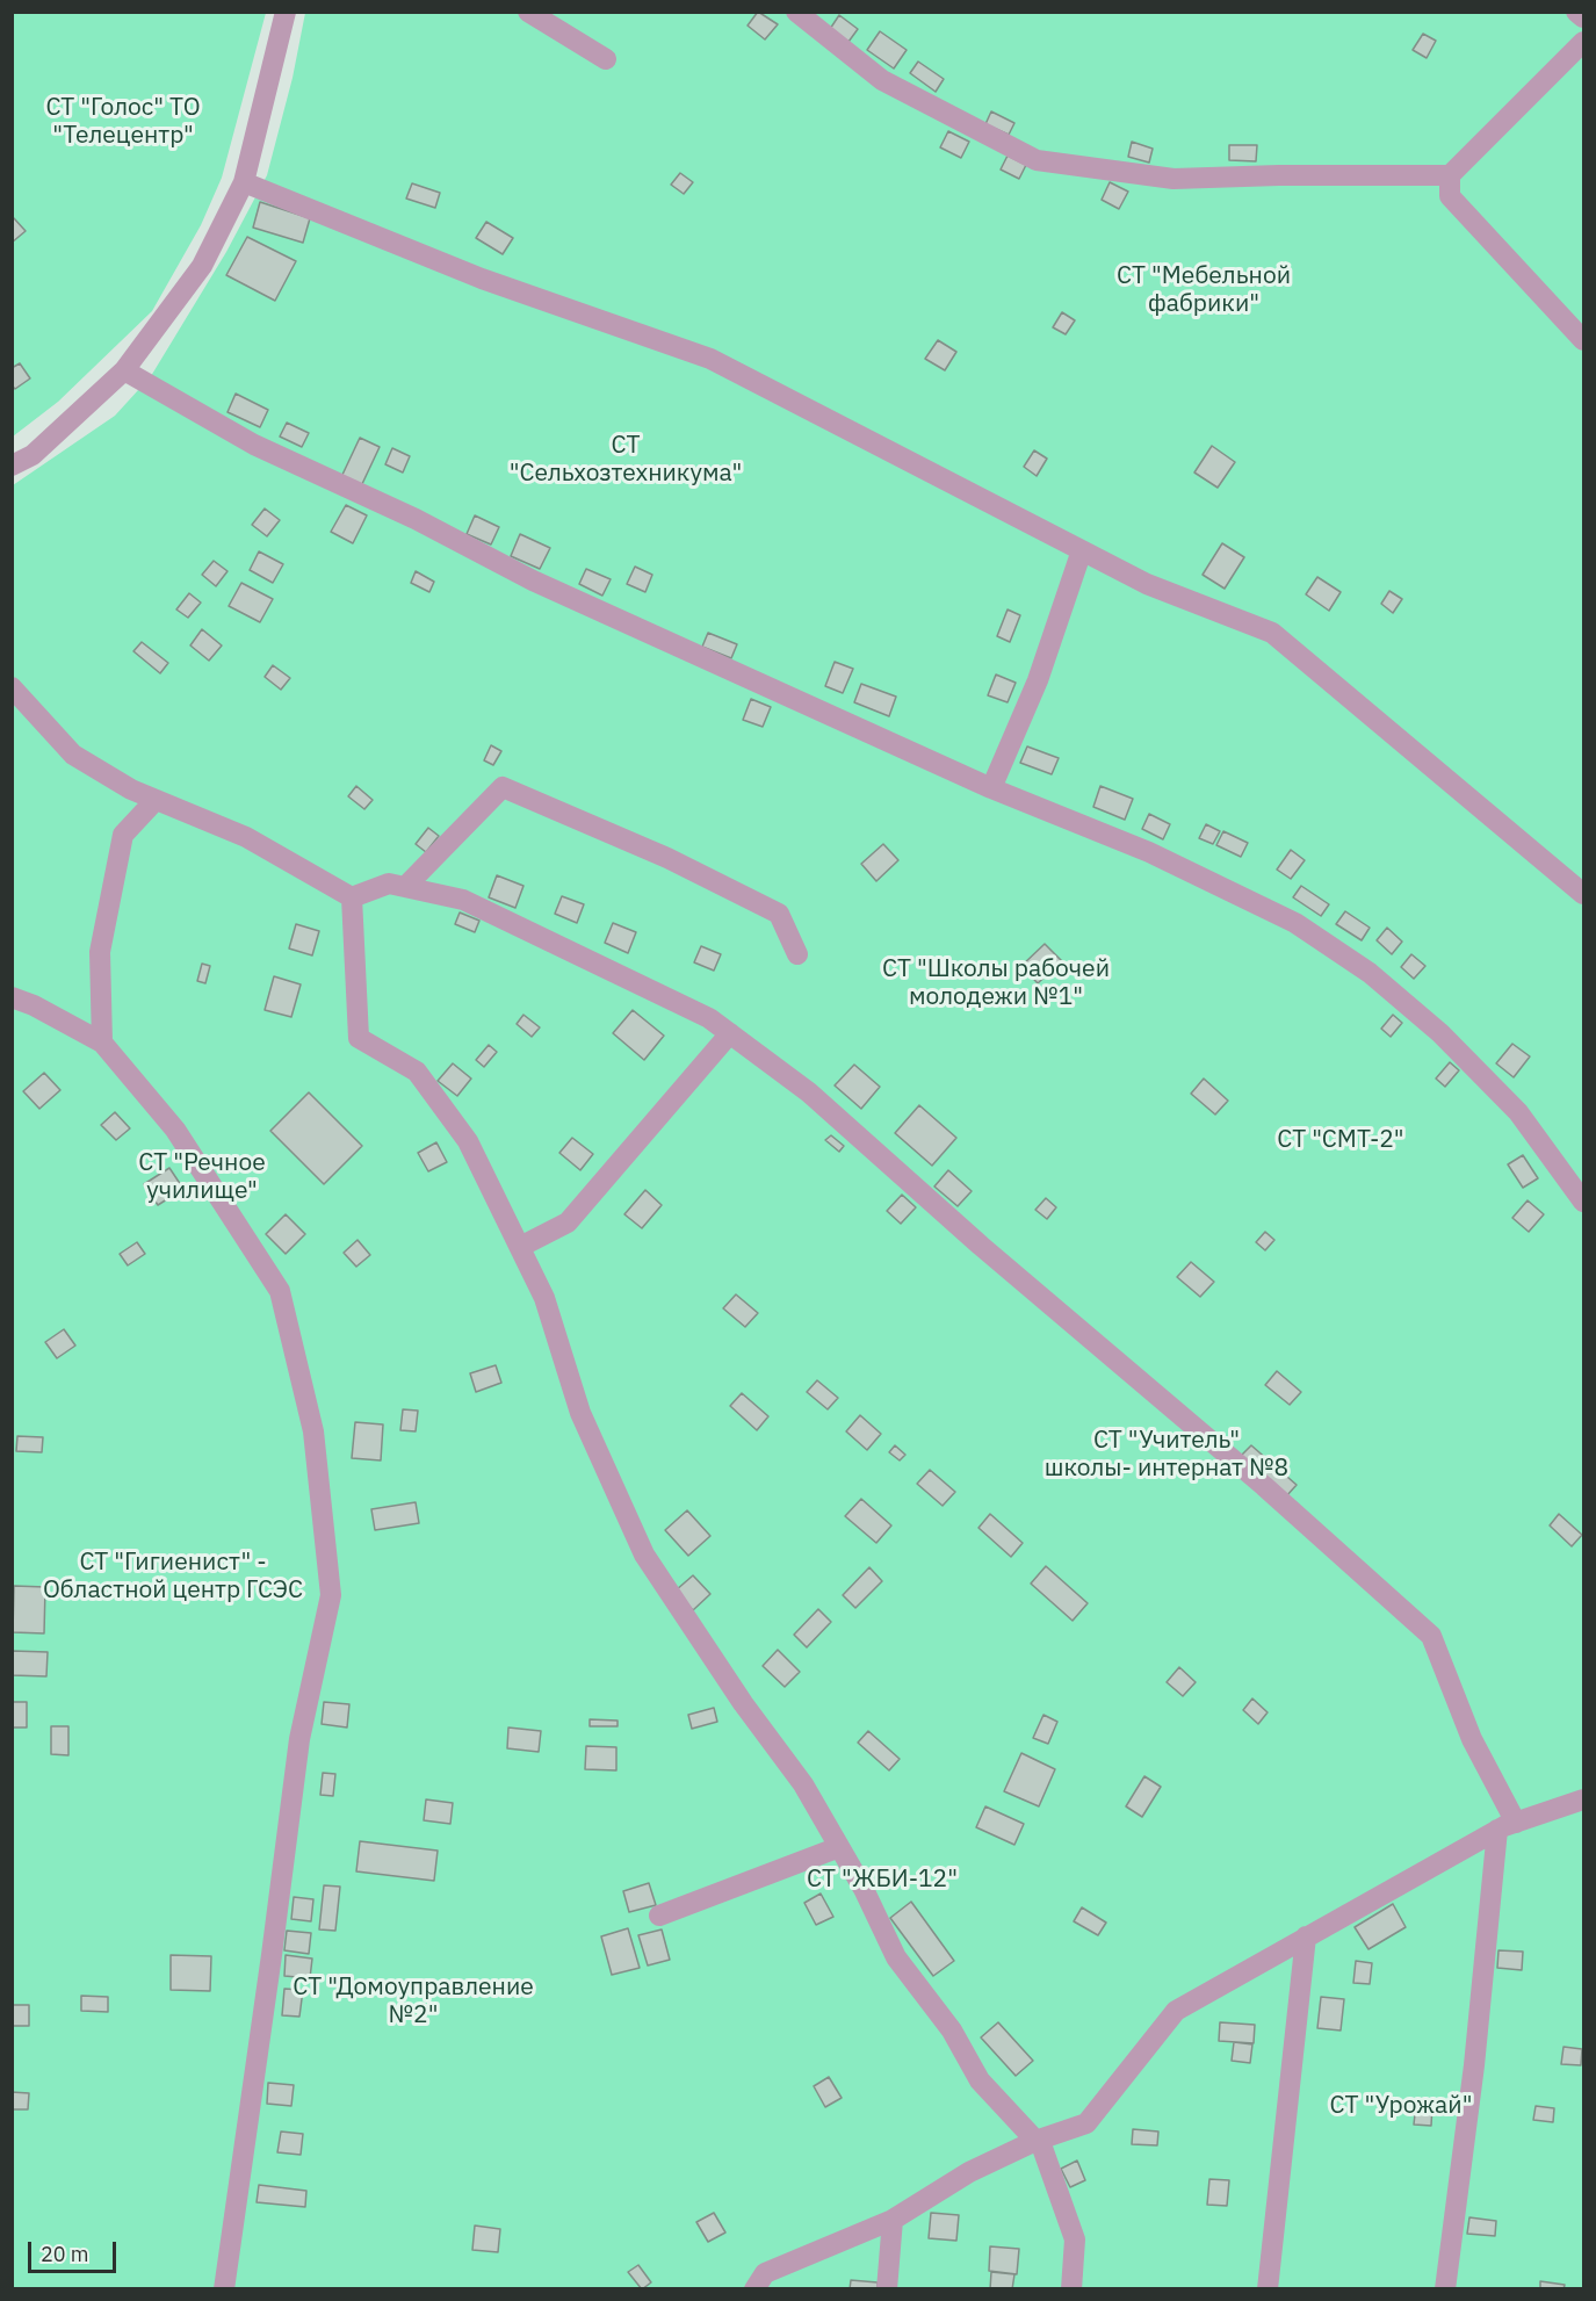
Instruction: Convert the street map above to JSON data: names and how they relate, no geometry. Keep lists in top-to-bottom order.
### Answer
{
  "parks": [
    "СТ \"Голос\" ТО \"Телецентр\"",
    "СТ \"Мебельной фабрики\"",
    "СТ \"Сельхозтехникума\"",
    "СТ \"Школы рабочей молодежи №1\"",
    "СТ \"СМТ-2\"",
    "СТ \"Речное училище\"",
    "СТ \"Учитель\" школы- интернат №8",
    "СТ \"Гигиенист\" - Областной центр ГСЭС",
    "СТ \"ЖБИ-12\"",
    "СТ \"Домоуправление №2\"",
    "СТ \"Урожай\""
  ],
  "scale_bar": "20 m"
}
